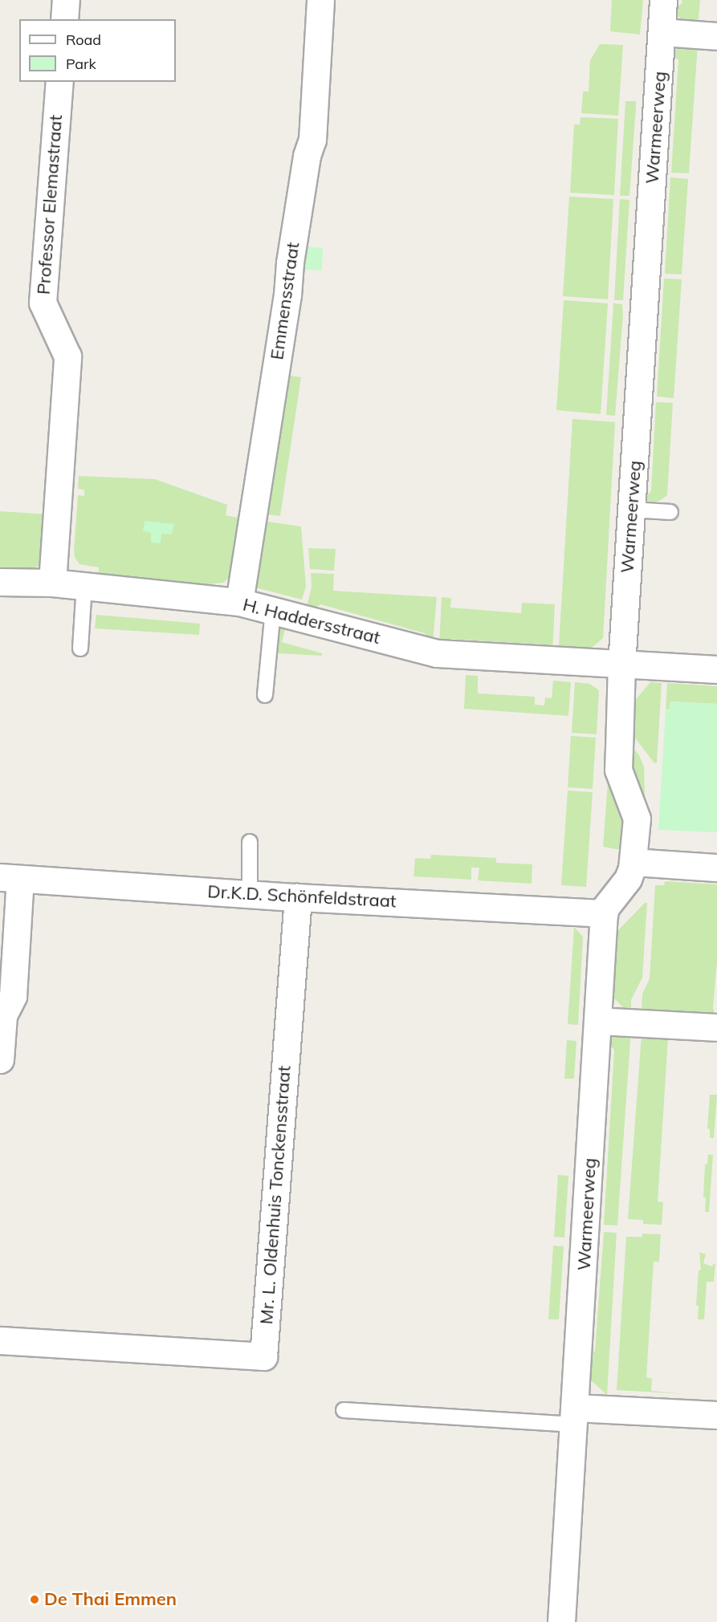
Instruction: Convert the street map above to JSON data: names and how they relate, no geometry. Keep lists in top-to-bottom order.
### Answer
{
  "streets": {
    "street": [
      "Warmeerweg",
      "Professor Elemastraat",
      "Emmensstraat",
      "H. Haddersstraat",
      "Dr.K.D. Schönfeldstraat",
      "Mr. L. Oldenhuis Tonckensstraat"
    ]
  },
  "crossings": [
    ["Warmeerweg", "H. Haddersstraat"],
    ["Warmeerweg", "Dr.K.D. Schönfeldstraat"],
    ["Professor Elemastraat", "H. Haddersstraat"],
    ["Emmensstraat", "H. Haddersstraat"],
    ["Dr.K.D. Schönfeldstraat", "Mr. L. Oldenhuis Tonckensstraat"]
  ],
  "places": ["De Thai Emmen"],
  "legend": ["Road", "Park"]
}
